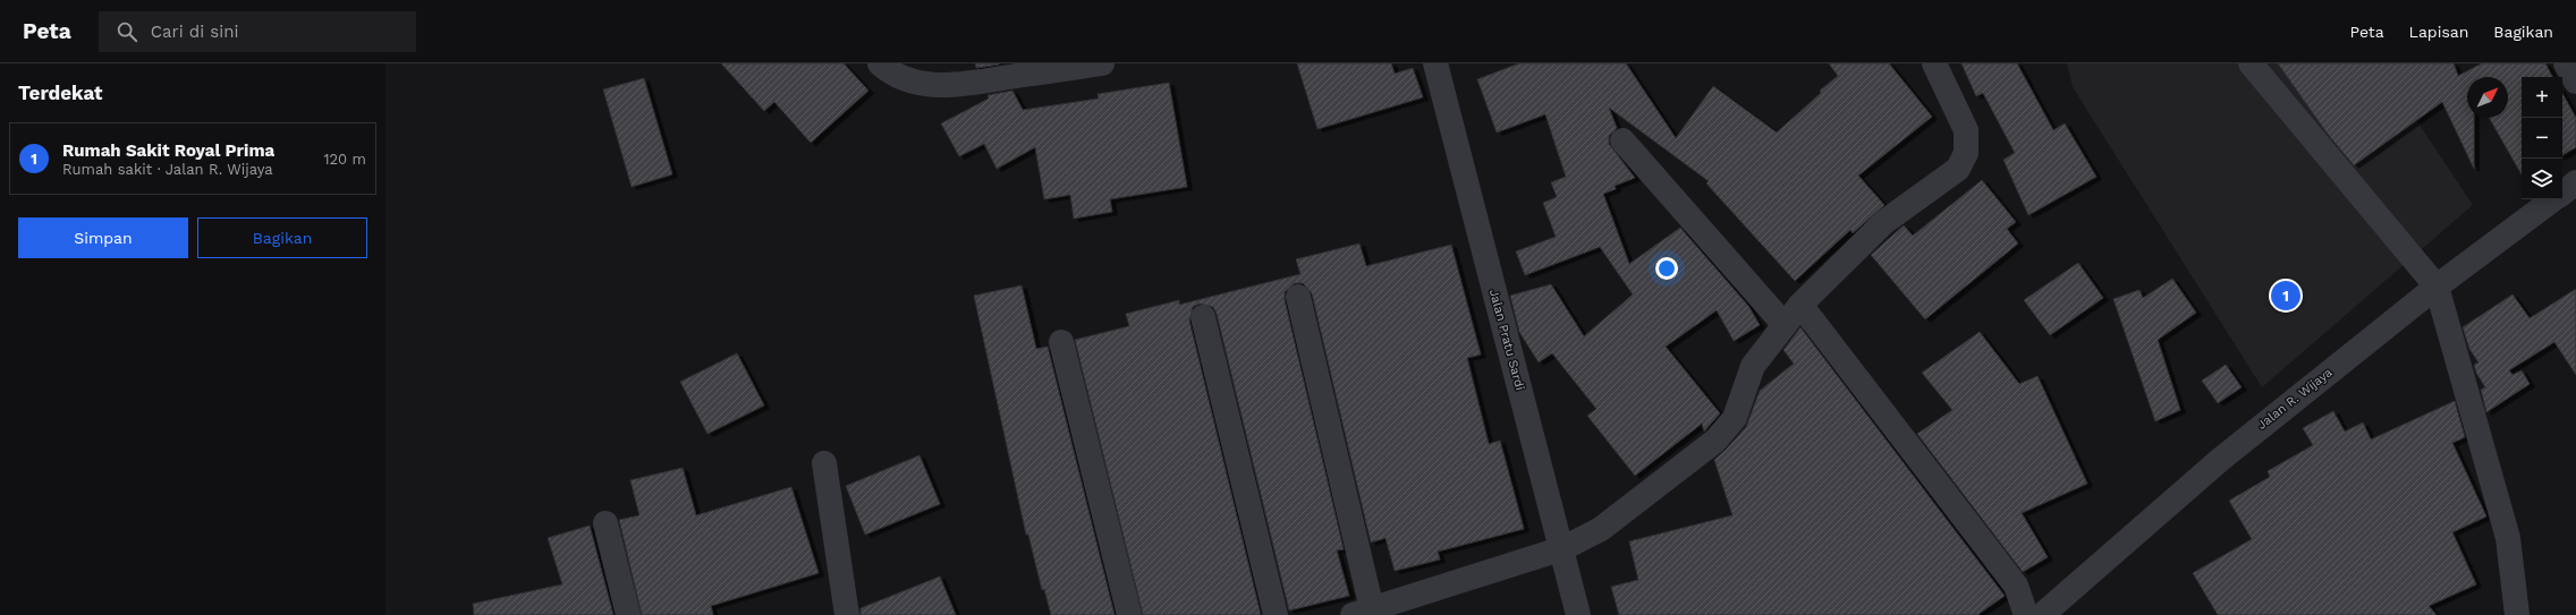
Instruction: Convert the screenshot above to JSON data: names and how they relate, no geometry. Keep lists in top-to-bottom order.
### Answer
{
  "streets": {
    "street": ["Jalan Pratu Sardi", "Jalan R. Wijaya"]
  },
  "north": "top right",
  "page": {
    "header": "Peta",
    "search": "Cari di sini",
    "nav": ["Peta", "Lapisan", "Bagikan"],
    "heading": "Terdekat",
    "map_buttons": ["+", "−"],
    "list": [
      {
        "mark": "1",
        "name": "Rumah Sakit Royal Prima",
        "note": "Rumah sakit · Jalan R. Wijaya",
        "value": "120 m"
      }
    ],
    "buttons": ["Simpan", "Bagikan"],
    "pins": "1"
  }
}
